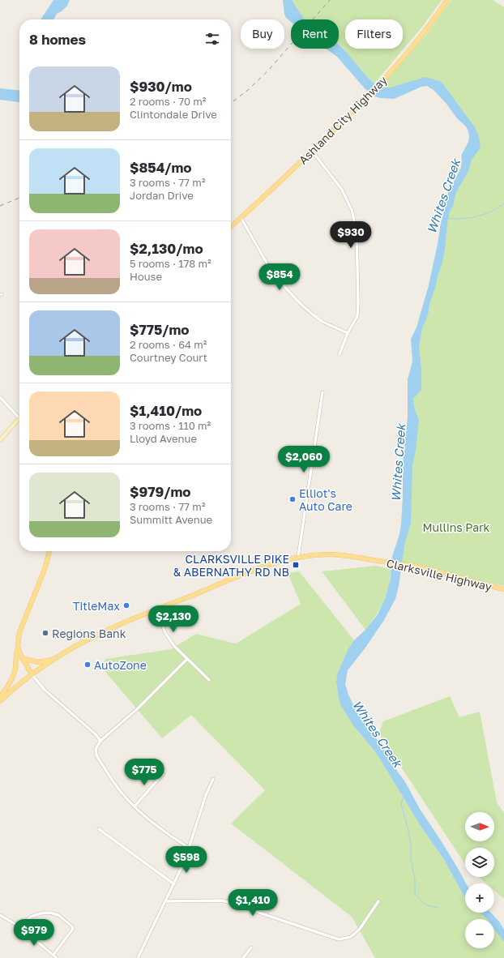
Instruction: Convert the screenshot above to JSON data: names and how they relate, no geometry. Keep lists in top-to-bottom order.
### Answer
{
  "streets": {
    "main road": ["Ashland City Highway", "Clarksville Highway"]
  },
  "water": ["Whites Creek"],
  "parks": ["Mullins Park"],
  "places": {
    "other": [
      "Elliot's Auto Care",
      "TitleMax",
      "Regions Bank",
      "AutoZone"
    ],
    "transit": ["CLARKSVILLE PIKE & ABERNATHY RD NB"]
  },
  "north": "right",
  "page": {
    "chip": ["Buy", "Rent", "Filters"],
    "heading": "8 homes",
    "list": [
      {
        "name": "$930/mo",
        "note": "2 rooms · 70 m² · Clintondale Drive"
      },
      {
        "name": "$854/mo",
        "note": "3 rooms · 77 m² · Jordan Drive"
      },
      {
        "name": "$2,130/mo",
        "note": "5 rooms · 178 m² · House"
      },
      {
        "name": "$775/mo",
        "note": "2 rooms · 64 m² · Courtney Court"
      },
      {
        "name": "$1,410/mo",
        "note": "3 rooms · 110 m² · Lloyd Avenue"
      },
      {
        "name": "$979/mo",
        "note": "3 rooms · 77 m² · Summitt Avenue"
      }
    ],
    "price": [
      "$930",
      "$854",
      "$2,060",
      "$2,130",
      "$775",
      "$598",
      "$1,410",
      "$979"
    ],
    "map_buttons": ["+", "−"]
  }
}
